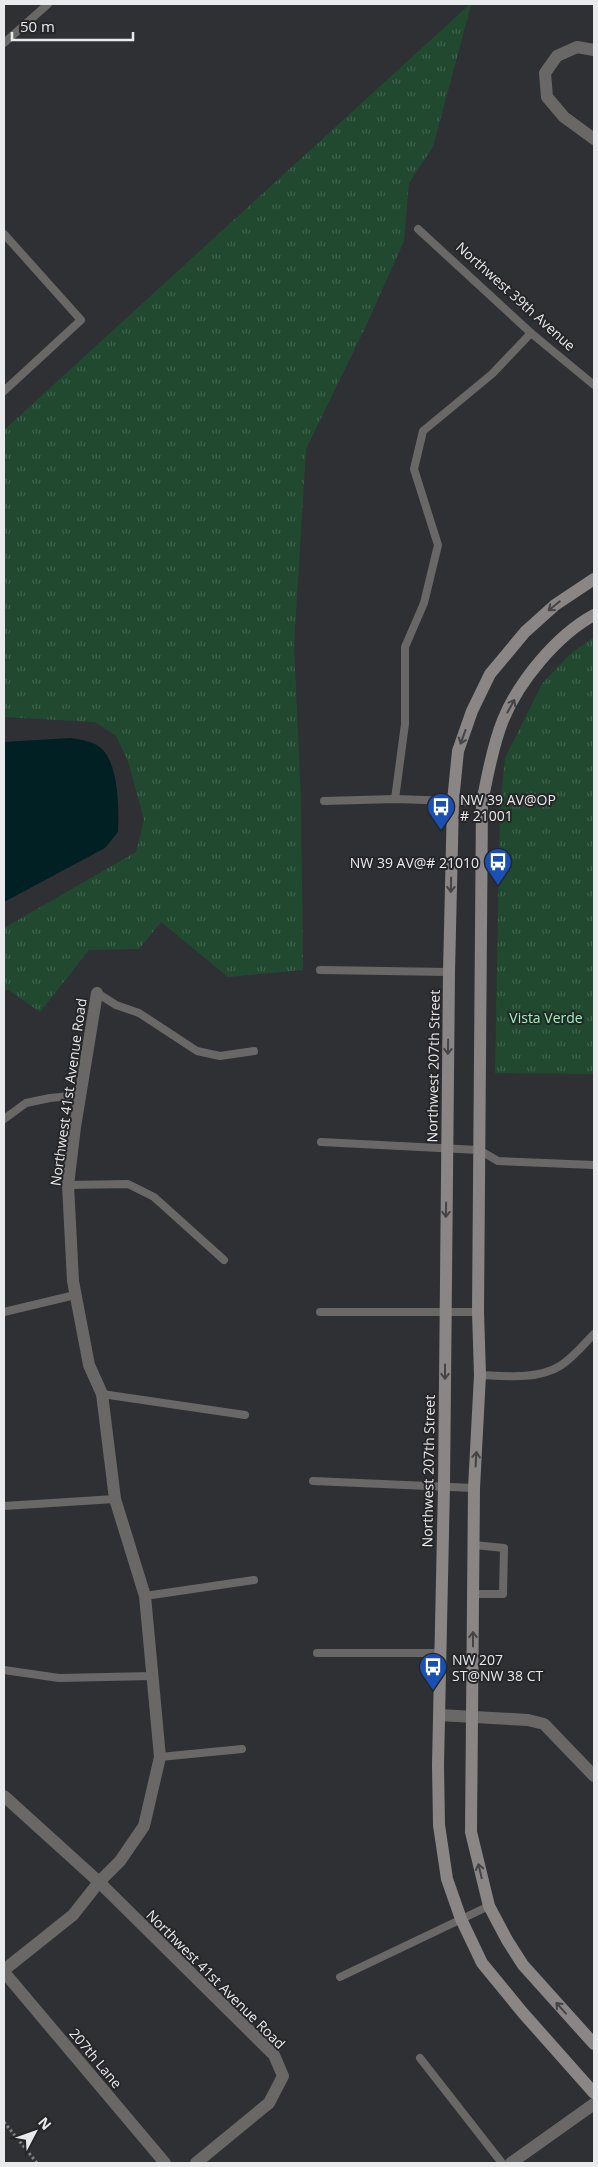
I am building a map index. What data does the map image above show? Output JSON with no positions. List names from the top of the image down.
{
  "streets": {
    "street": ["Northwest 207th Street", "Northwest 41st Avenue Road", "207th Lane"],
    "lane": ["Northwest 39th Avenue"]
  },
  "crossings": [
    ["Northwest 41st Avenue Road", "207th Lane"]
  ],
  "parks": ["Vista Verde"],
  "places": {
    "bus stop": ["NW 39 AV@OP # 21001", "NW 39 AV@# 21010", "NW 207 ST@NW 38 CT"]
  },
  "scale_bar": "50 m",
  "north": "top right"
}
